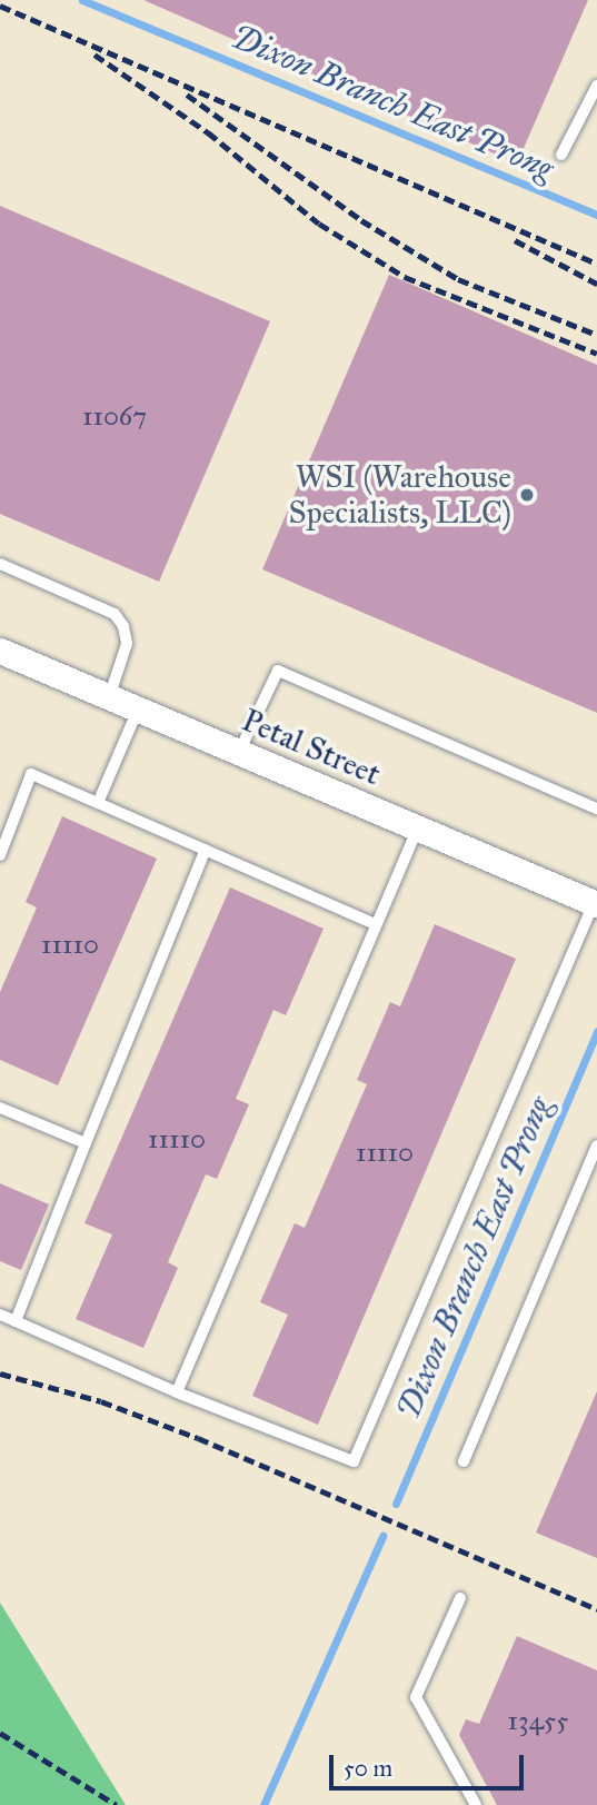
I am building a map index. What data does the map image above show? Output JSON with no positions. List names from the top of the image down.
{
  "streets": {
    "street": ["Petal Street"]
  },
  "water": ["Dixon Branch East Prong"],
  "places": ["WSI (Warehouse Specialists, LLC)"],
  "house_numbers": [
    "11067",
    "11110",
    "11110",
    "11110",
    "13455"
  ],
  "scale_bar": "50 m"
}
